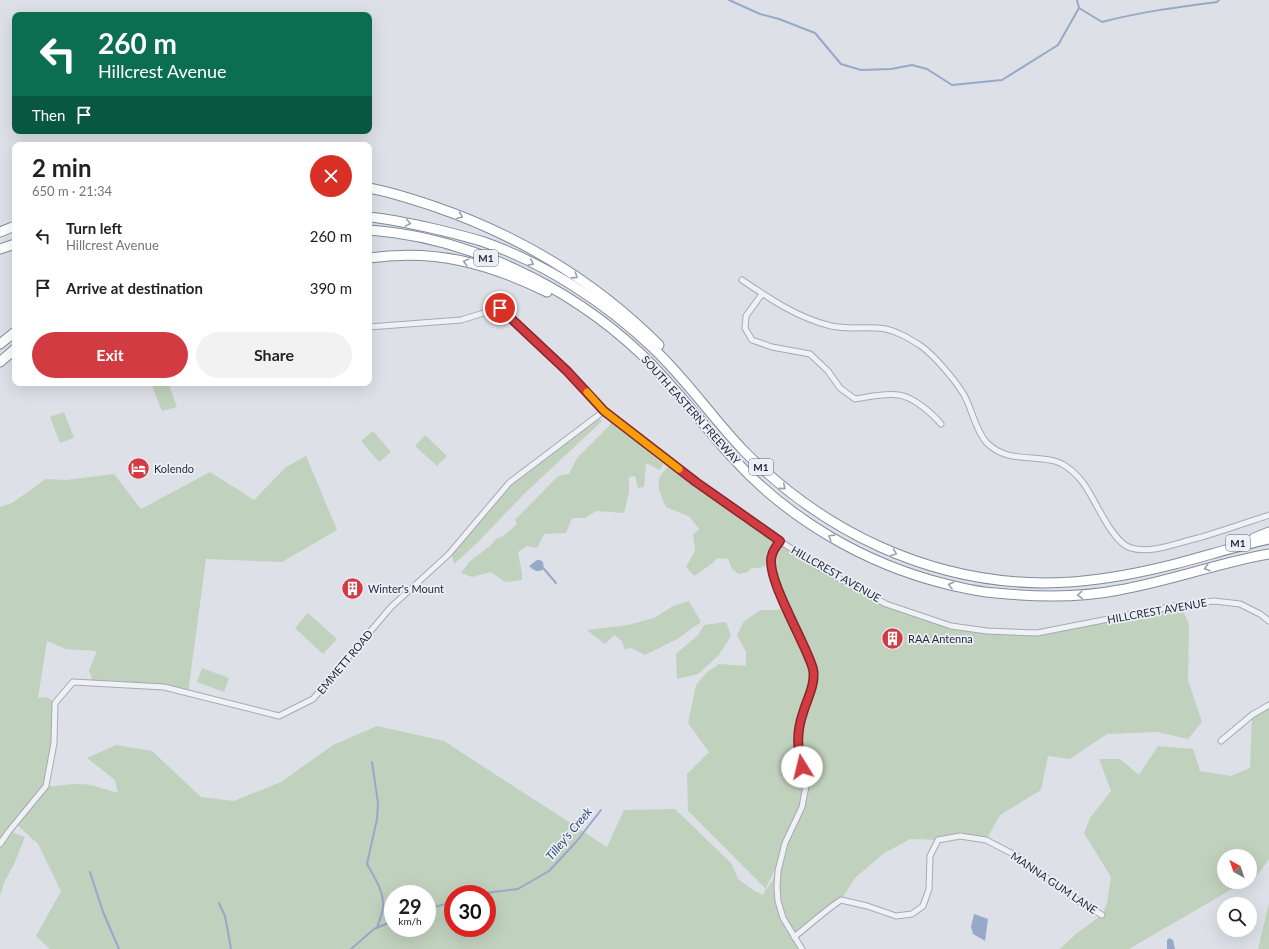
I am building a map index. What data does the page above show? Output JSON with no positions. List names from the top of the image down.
{
  "streets": {
    "highway": ["M1", "SOUTH EASTERN FREEWAY"],
    "street": ["HILLCREST AVENUE", "EMMETT ROAD", "MANNA GUM LANE"]
  },
  "crossings": [
    ["M1", "SOUTH EASTERN FREEWAY"],
    ["HILLCREST AVENUE", "EMMETT ROAD"]
  ],
  "water": ["Tilley's Creek"],
  "places": {
    "hotel": ["Kolendo"],
    "building": ["Winter's Mount", "RAA Antenna"]
  },
  "north": "top left",
  "page": {
    "turn": ["260 m", "Hillcrest Avenue"],
    "then": "Then",
    "heading": ["2 min", "650 m · 21:34"],
    "list": [
      {
        "name": "Turn left",
        "note": "Hillcrest Avenue",
        "value": "260 m"
      },
      {
        "name": "Arrive at destination",
        "value": "390 m"
      }
    ],
    "buttons": ["Exit", "Share"],
    "speed": "29 km/h",
    "limit": "30"
  }
}
